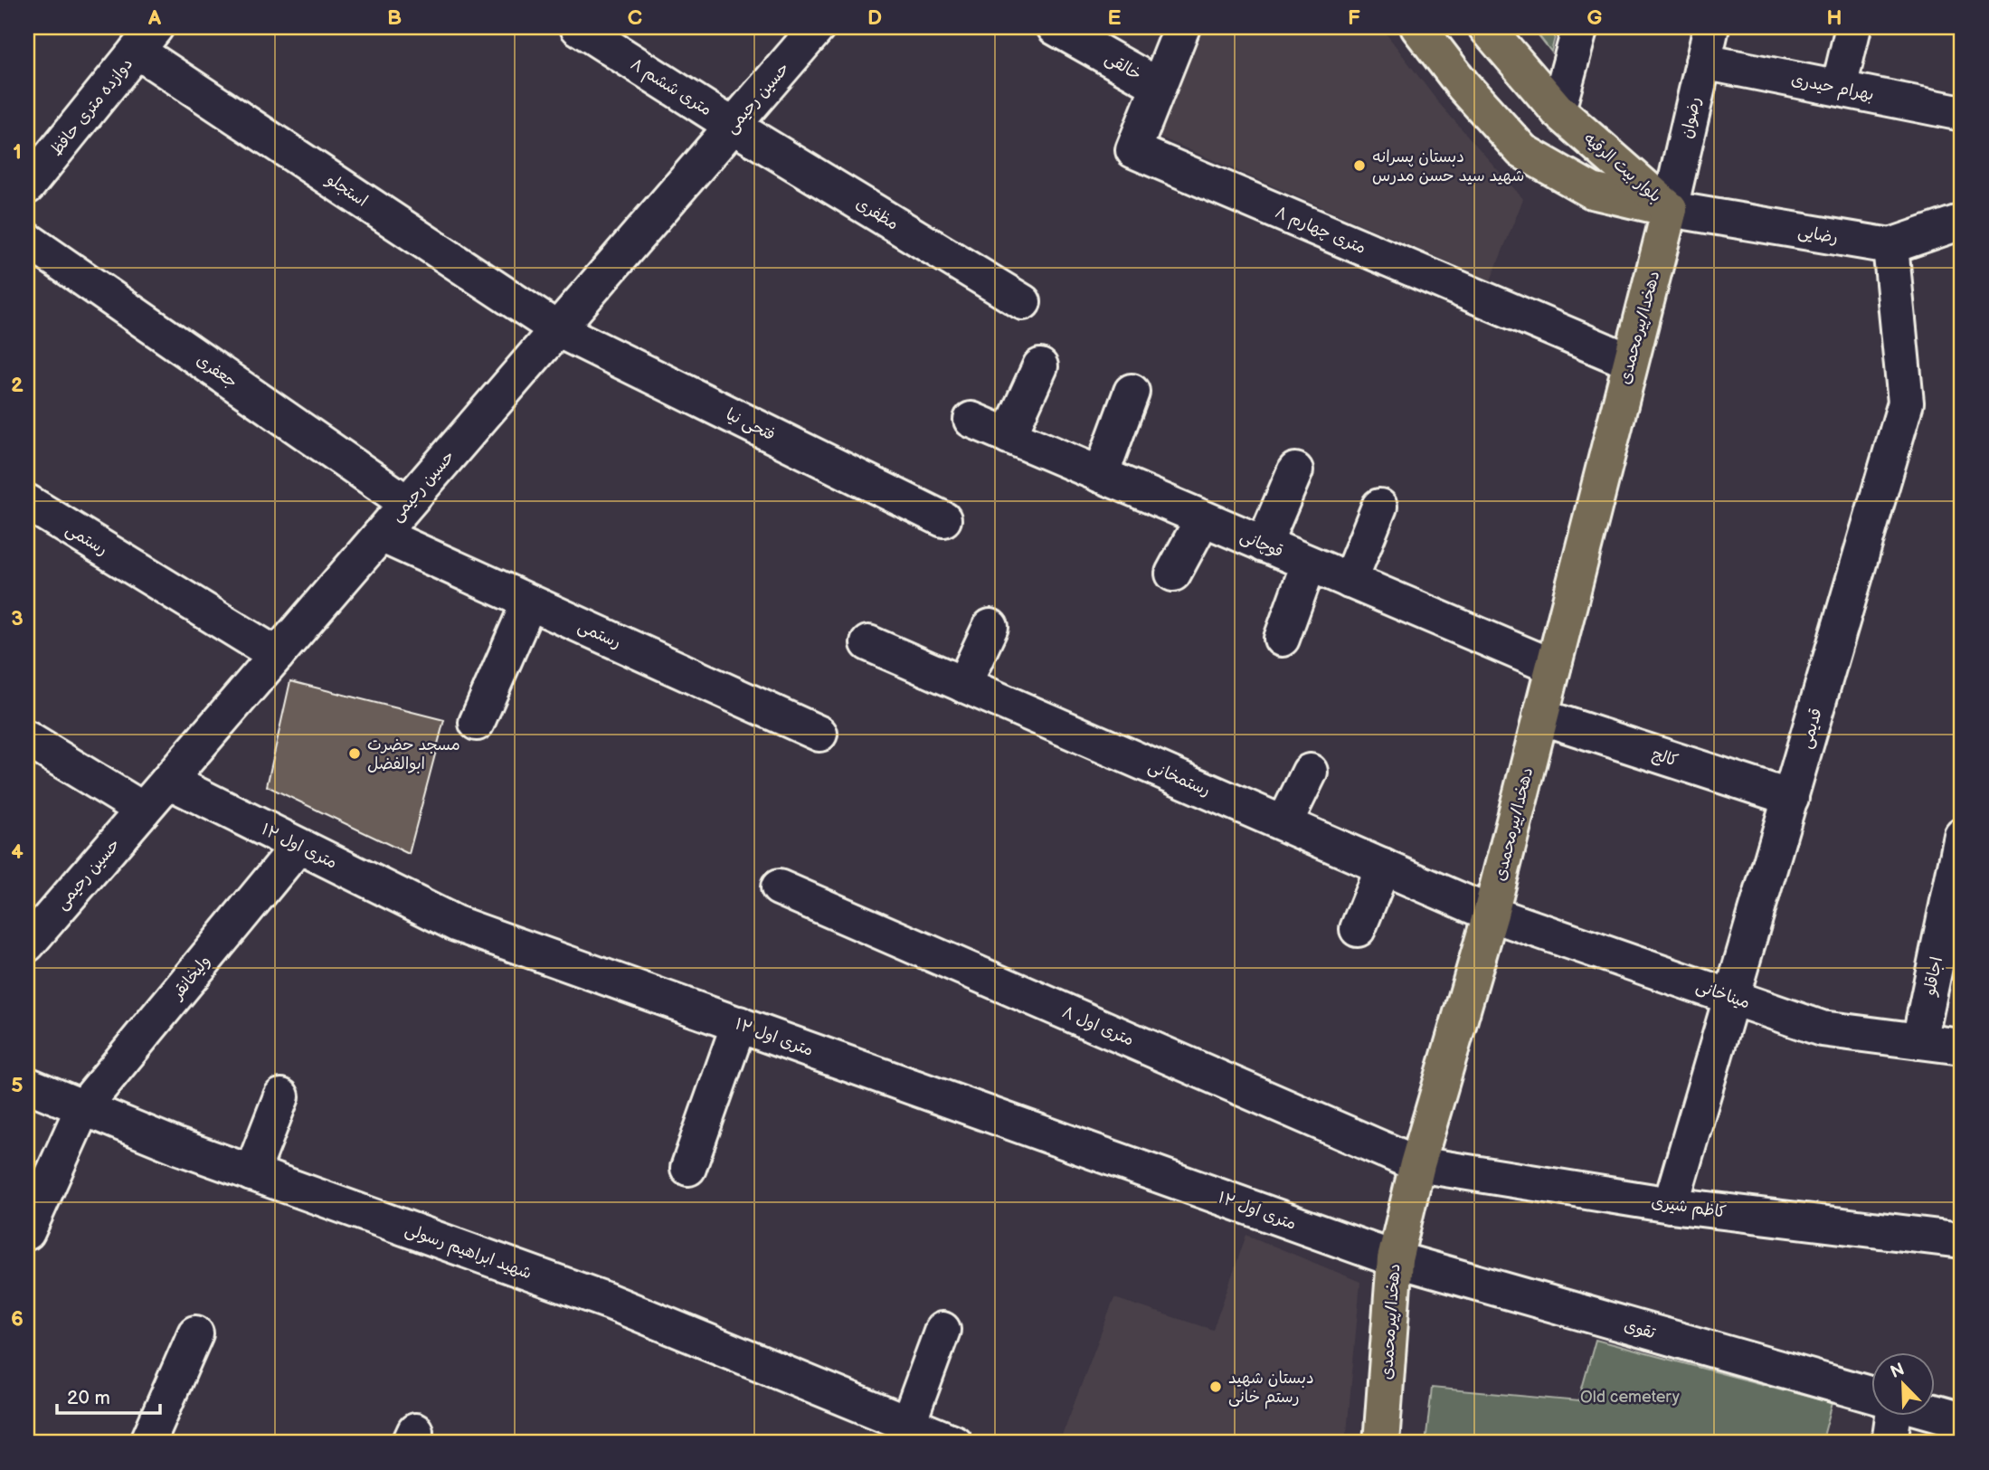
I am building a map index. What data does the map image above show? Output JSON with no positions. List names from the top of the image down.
{
  "streets": {
    "main road": ["بلوار بیت الرقیه", "دهخدا/پیرمحمدی"],
    "street": [
      "خالقی",
      "۸ متری ششم",
      "بهرام حیدری",
      "حسین رحیمی",
      "دوازده متری حافظ",
      "رضوان",
      "استجلو",
      "مظفری",
      "۸ متری چهارم",
      "رضایی",
      "جعفری",
      "فتحی نیا",
      "رستمی",
      "قوچانی",
      "قدیمی",
      "کالج",
      "رستمخانی",
      "۱۲ متری اول",
      "اجاقلو",
      "ولیخانقر",
      "میناخانی",
      "۸ متری اول",
      "کاظم شیری",
      "شهید ابراهیم رسولی",
      "تقوی"
    ]
  },
  "crossings": [
    ["خالقی", "۸ متری چهارم"],
    ["۸ متری ششم", "حسین رحیمی"],
    ["۸ متری ششم", "مظفری"],
    ["بهرام حیدری", "رضوان"],
    ["حسین رحیمی", "استجلو"],
    ["حسین رحیمی", "مظفری"],
    ["حسین رحیمی", "جعفری"],
    ["حسین رحیمی", "فتحی نیا"],
    ["حسین رحیمی", "رستمی"],
    ["حسین رحیمی", "۱۲ متری اول"],
    ["دوازده متری حافظ", "استجلو"],
    ["رضوان", "بلوار بیت الرقیه"],
    ["رضوان", "رضایی"],
    ["رضوان", "دهخدا/پیرمحمدی"],
    ["بلوار بیت الرقیه", "رضایی"],
    ["بلوار بیت الرقیه", "دهخدا/پیرمحمدی"],
    ["استجلو", "فتحی نیا"],
    ["۸ متری چهارم", "دهخدا/پیرمحمدی"],
    ["رضایی", "دهخدا/پیرمحمدی"],
    ["رضایی", "قدیمی"],
    ["دهخدا/پیرمحمدی", "قوچانی"],
    ["دهخدا/پیرمحمدی", "کالج"],
    ["دهخدا/پیرمحمدی", "رستمخانی"],
    ["دهخدا/پیرمحمدی", "۱۲ متری اول"],
    ["دهخدا/پیرمحمدی", "میناخانی"],
    ["دهخدا/پیرمحمدی", "۸ متری اول"],
    ["دهخدا/پیرمحمدی", "کاظم شیری"],
    ["دهخدا/پیرمحمدی", "تقوی"],
    ["قدیمی", "کالج"],
    ["قدیمی", "میناخانی"],
    ["قدیمی", "کاظم شیری"],
    ["رستمخانی", "میناخانی"],
    ["۱۲ متری اول", "ولیخانقر"],
    ["۱۲ متری اول", "تقوی"],
    ["اجاقلو", "میناخانی"],
    ["ولیخانقر", "شهید ابراهیم رسولی"],
    ["۸ متری اول", "کاظم شیری"]
  ],
  "parks": ["Old cemetery"],
  "places": ["دبستان پسرانه شهید سید حسن مدرس", "مسجد حضرت ابوالفضل", "دبستان شهید رستم خانی"],
  "scale_bar": "20 m",
  "north": "top left",
  "grid": {
    "columns": [
      "A",
      "B",
      "C",
      "D",
      "E",
      "F",
      "G",
      "H"
    ],
    "rows": [
      "1",
      "2",
      "3",
      "4",
      "5",
      "6"
    ]
  }
}
